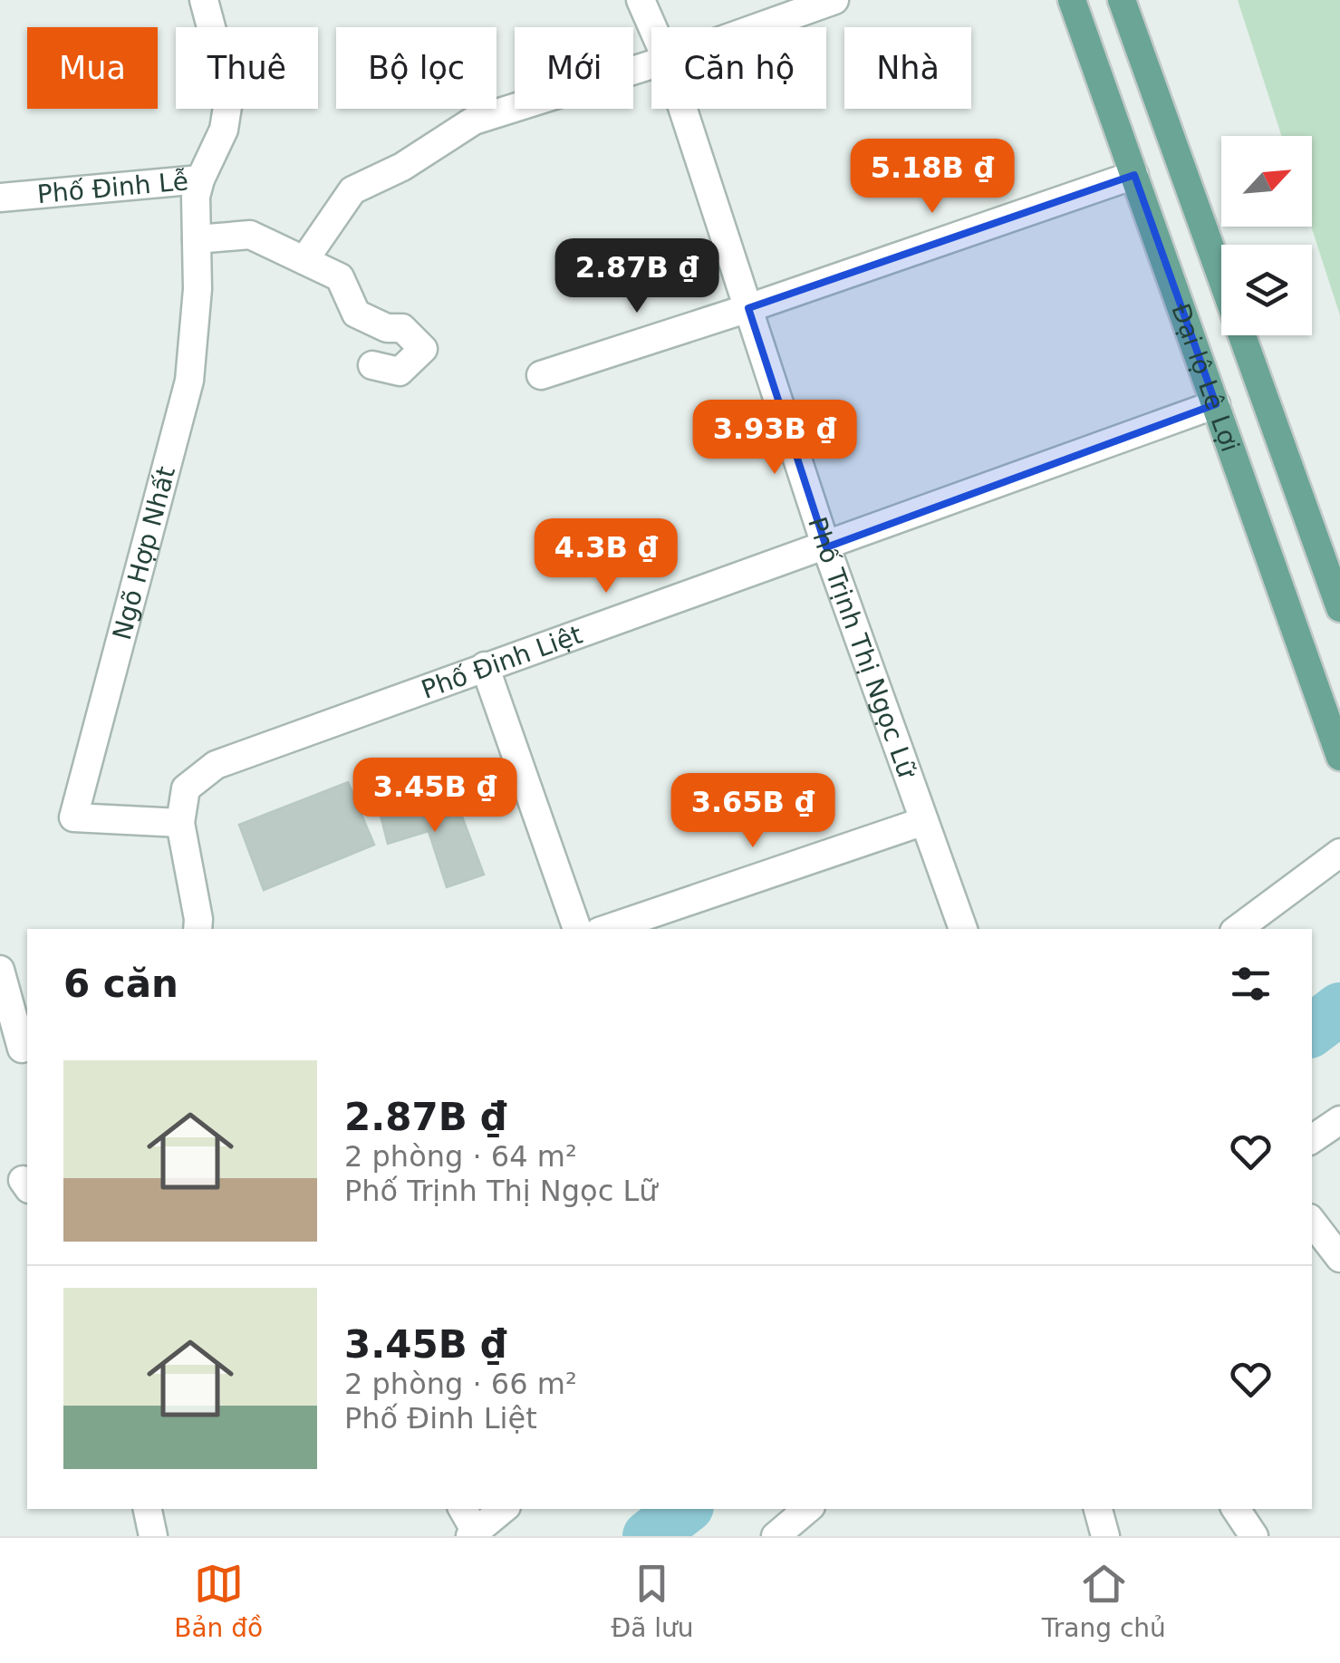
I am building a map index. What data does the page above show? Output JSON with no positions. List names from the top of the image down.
{
  "streets": {
    "main road": ["Đại lộ Lê Lợi"],
    "street": [
      "Phố Đinh Lễ",
      "Ngõ Hợp Nhất",
      "Phố Trịnh Thị Ngọc Lữ",
      "Phố Đinh Liệt"
    ]
  },
  "crossings": [
    ["Phố Đinh Lễ", "Ngõ Hợp Nhất"],
    ["Đại lộ Lê Lợi", "Phố Đinh Liệt"],
    ["Ngõ Hợp Nhất", "Phố Đinh Liệt"],
    ["Phố Trịnh Thị Ngọc Lữ", "Phố Đinh Liệt"]
  ],
  "north": "top right",
  "page": {
    "chip": [
      "Mua",
      "Thuê",
      "Bộ lọc",
      "Mới",
      "Căn hộ",
      "Nhà"
    ],
    "price": [
      "5.18B ₫",
      "2.87B ₫",
      "3.93B ₫",
      "4.3B ₫",
      "3.45B ₫",
      "3.65B ₫"
    ],
    "heading": "6 căn",
    "list": [
      {
        "name": "2.87B ₫",
        "note": "2 phòng · 64 m² · Phố Trịnh Thị Ngọc Lữ"
      },
      {
        "name": "3.45B ₫",
        "note": "2 phòng · 66 m² · Phố Đinh Liệt"
      }
    ],
    "tabs": ["Bản đồ", "Đã lưu", "Trang chủ"]
  }
}
